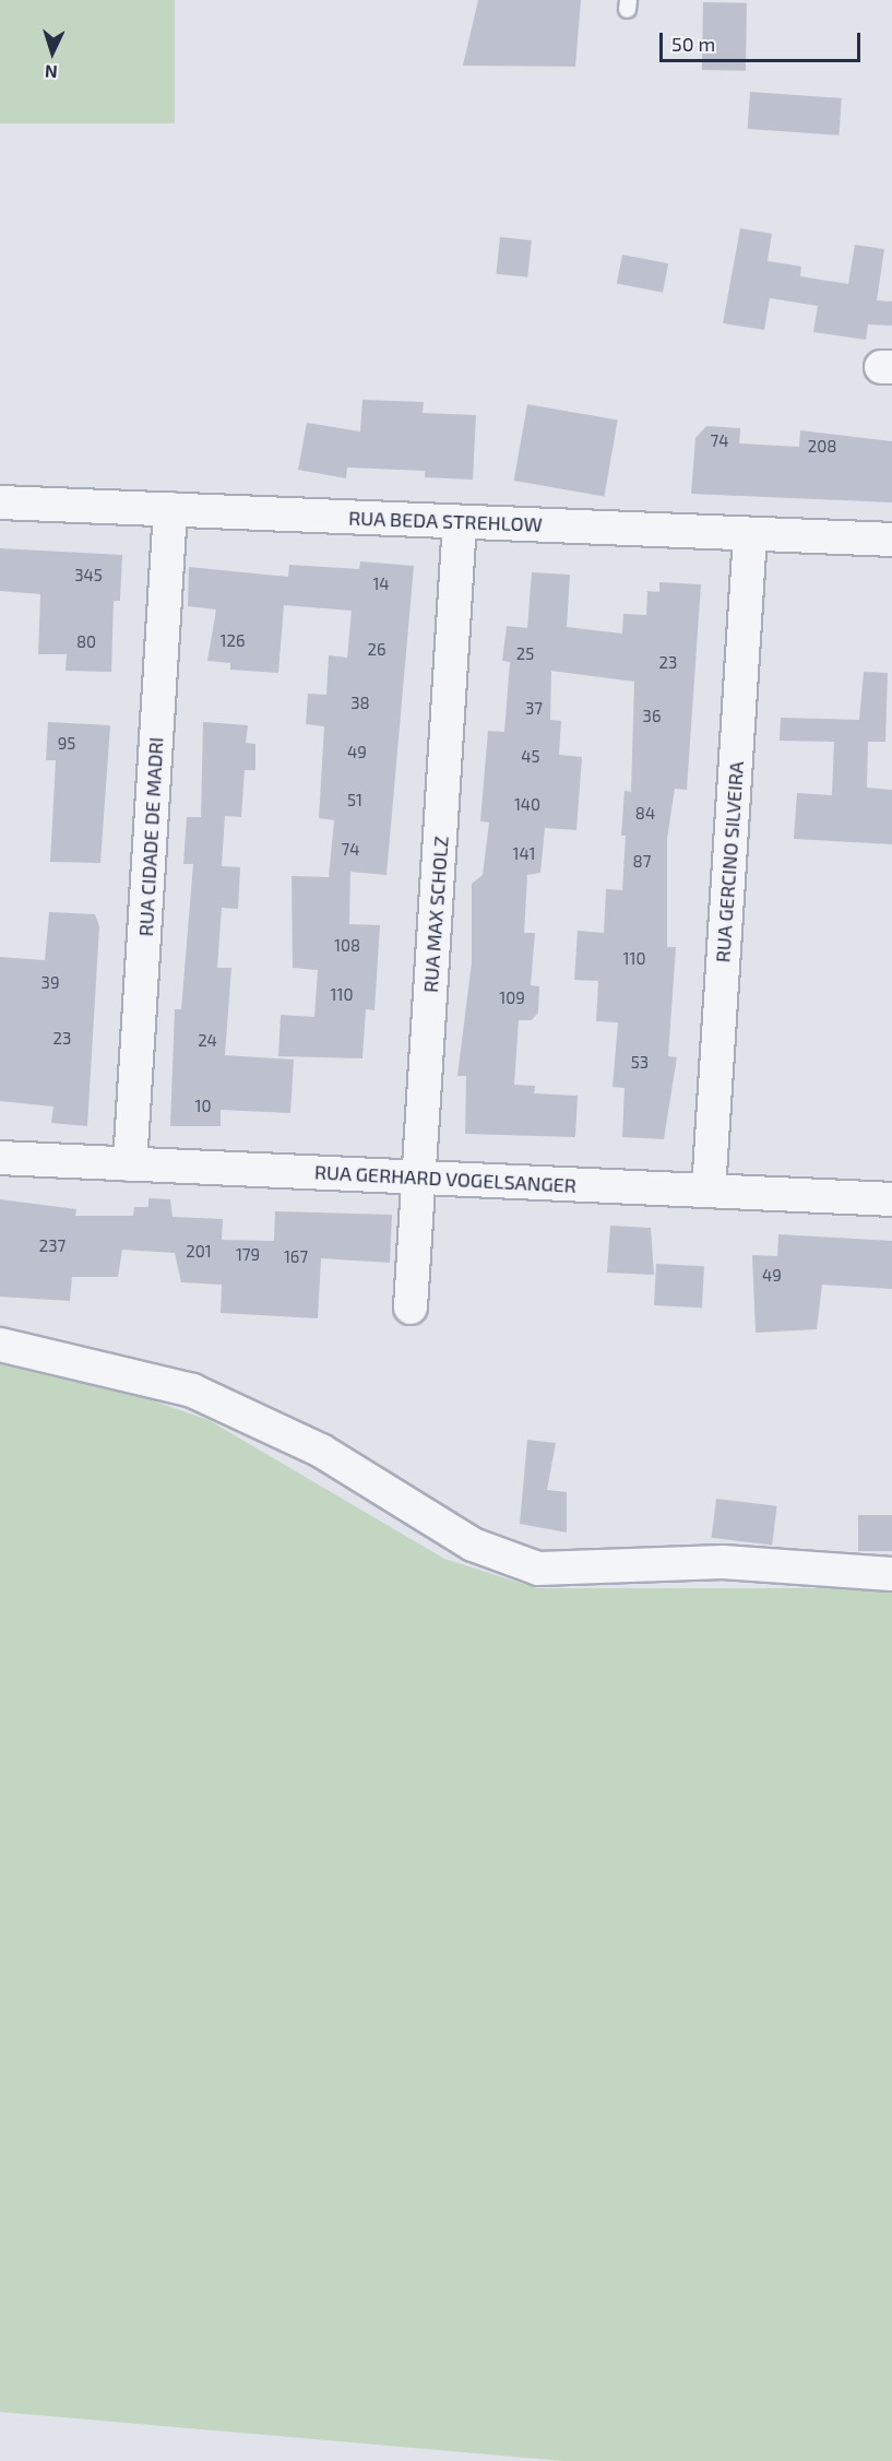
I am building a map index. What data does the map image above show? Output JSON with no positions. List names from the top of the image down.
{
  "streets": {
    "street": [
      "RUA BEDA STREHLOW",
      "RUA CIDADE DE MADRI",
      "RUA GERCINO SILVEIRA",
      "RUA MAX SCHOLZ",
      "RUA GERHARD VOGELSANGER"
    ]
  },
  "crossings": [
    ["RUA BEDA STREHLOW", "RUA CIDADE DE MADRI"],
    ["RUA BEDA STREHLOW", "RUA GERCINO SILVEIRA"],
    ["RUA BEDA STREHLOW", "RUA MAX SCHOLZ"],
    ["RUA CIDADE DE MADRI", "RUA GERHARD VOGELSANGER"],
    ["RUA GERCINO SILVEIRA", "RUA GERHARD VOGELSANGER"],
    ["RUA MAX SCHOLZ", "RUA GERHARD VOGELSANGER"]
  ],
  "house_numbers": [
    "74",
    "208",
    "345",
    "14",
    "126",
    "80",
    "26",
    "25",
    "23",
    "38",
    "37",
    "36",
    "95",
    "49",
    "45",
    "51",
    "140",
    "84",
    "74",
    "141",
    "87",
    "108",
    "110",
    "39",
    "110",
    "109",
    "23",
    "24",
    "53",
    "10",
    "237",
    "201",
    "179",
    "167",
    "49"
  ],
  "scale_bar": "50 m",
  "north": "bottom"
}
